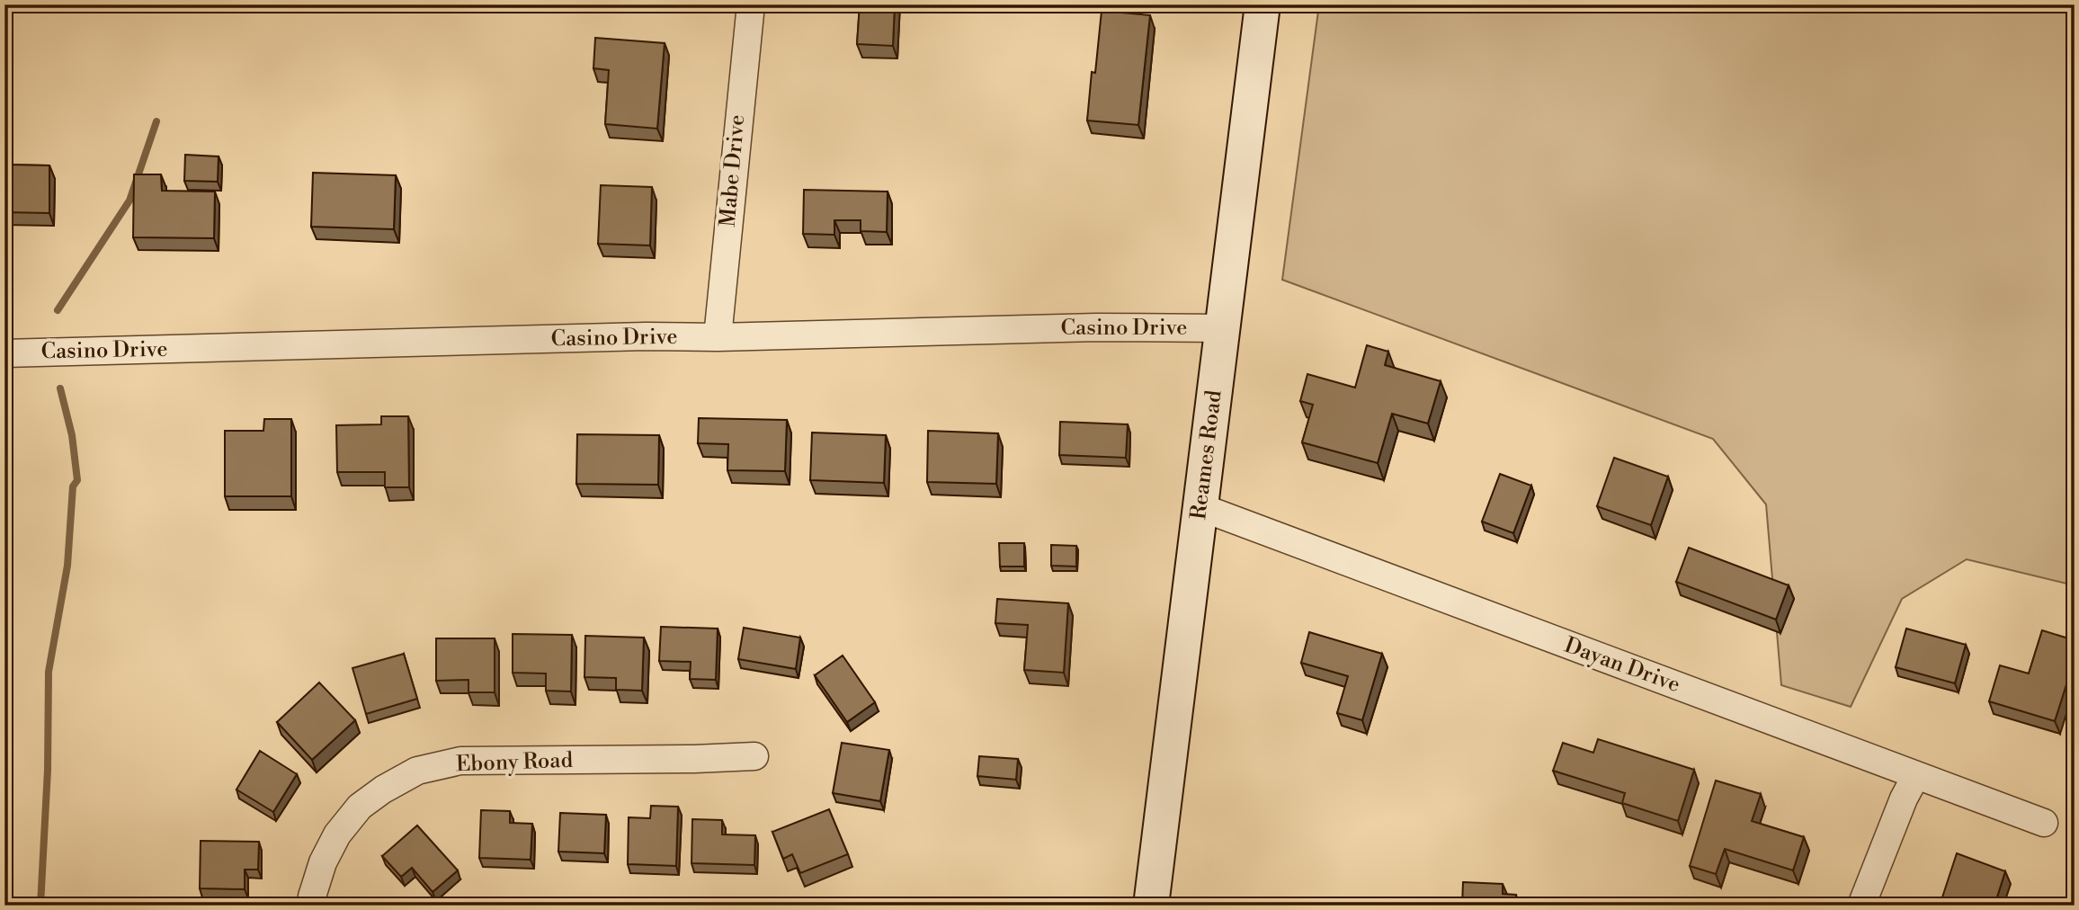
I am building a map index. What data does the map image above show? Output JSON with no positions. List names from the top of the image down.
{
  "streets": {
    "main road": ["Reames Road"],
    "street": [
      "Mabe Drive",
      "Casino Drive",
      "Dayan Drive",
      "Ebony Road"
    ]
  },
  "crossings": [
    ["Mabe Drive", "Casino Drive"],
    ["Casino Drive", "Reames Road"],
    ["Reames Road", "Dayan Drive"]
  ]
}
